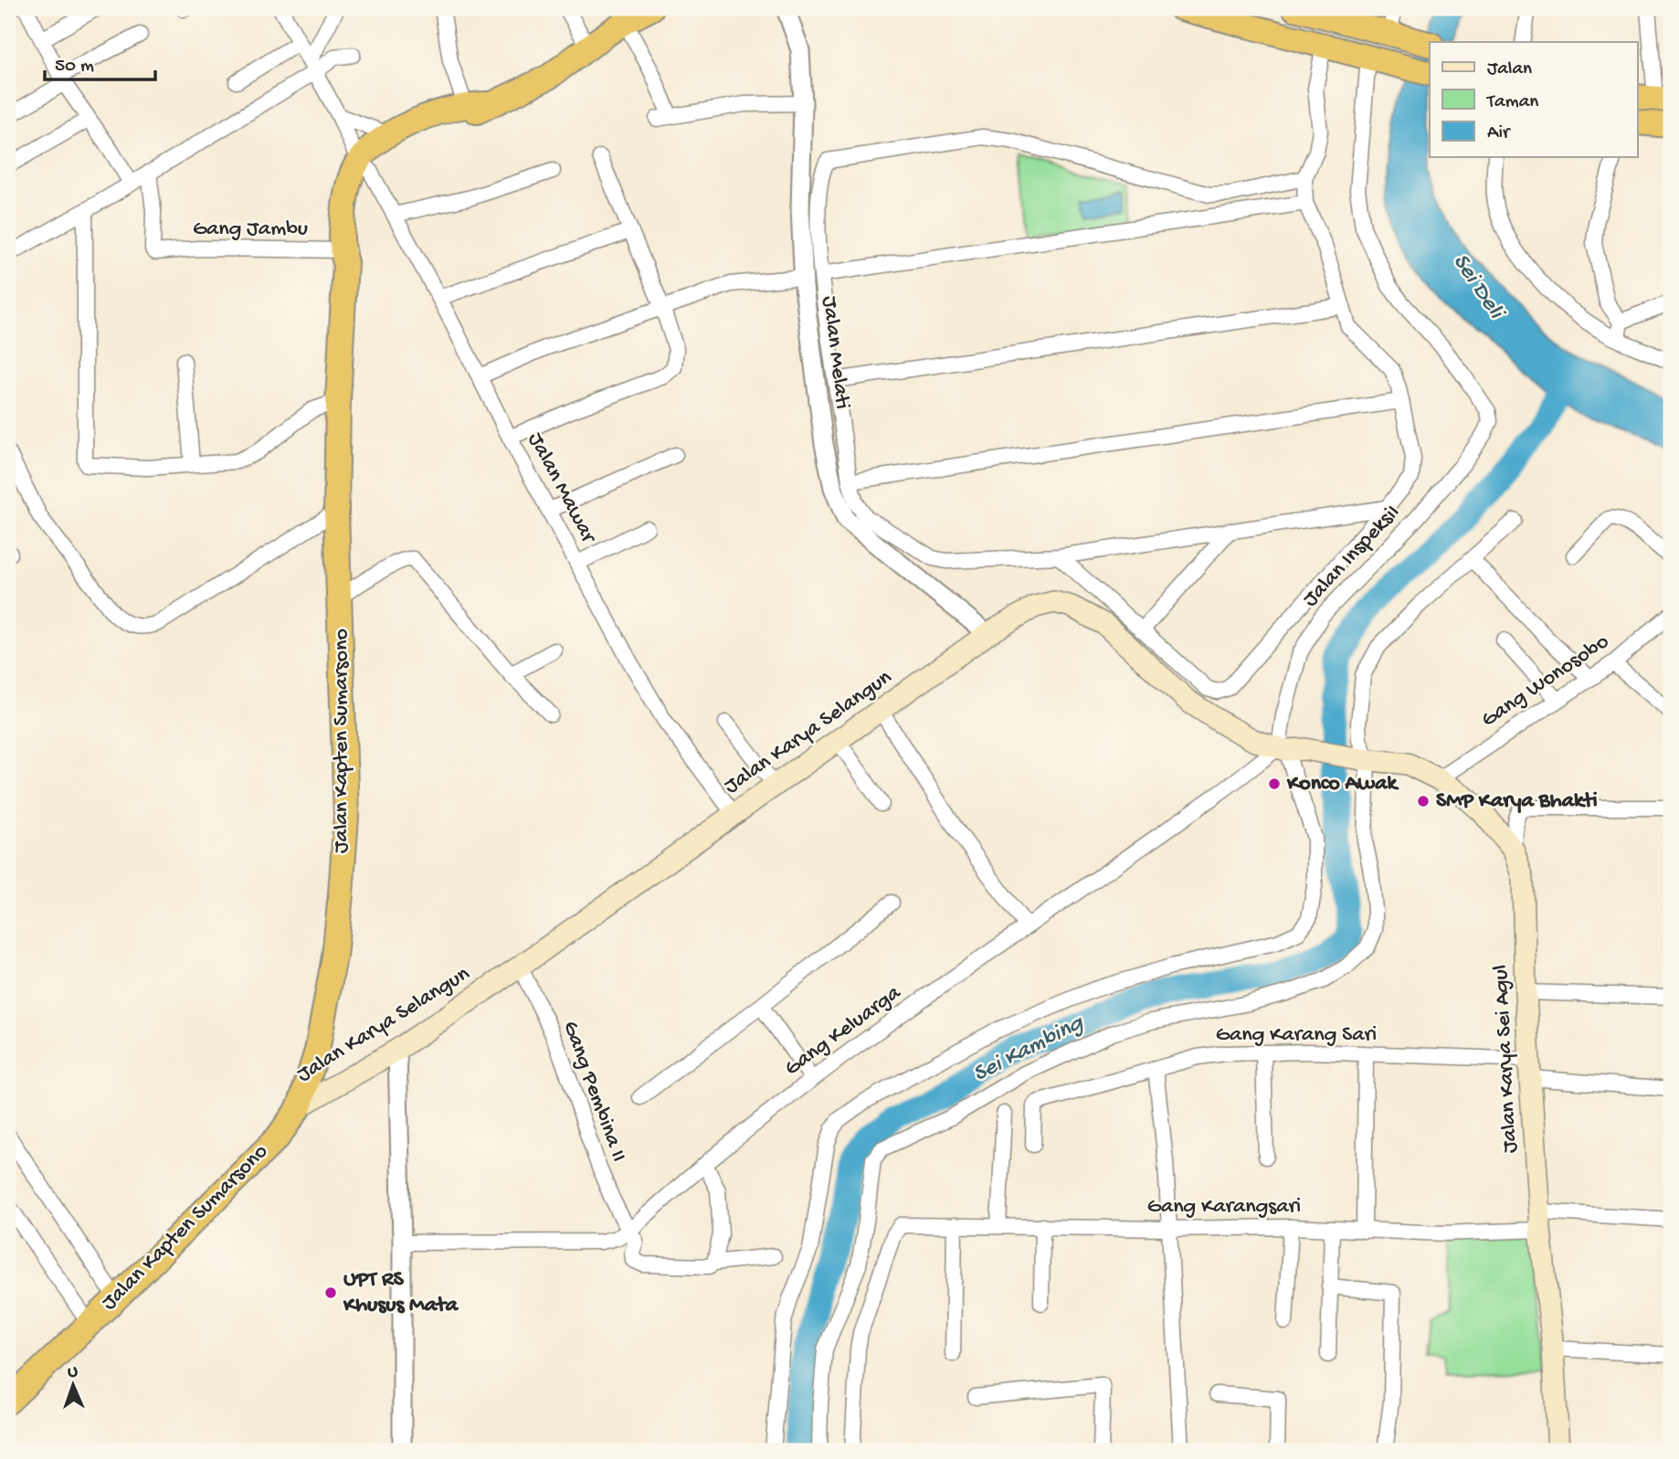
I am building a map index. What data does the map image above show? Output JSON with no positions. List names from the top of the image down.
{
  "streets": {
    "highway": ["Jalan Kapten Sumarsono"],
    "main road": ["Jalan Karya Selangun", "Jalan Karya Sei Agul"],
    "street": [
      "Gang Jambu",
      "Jalan Melati",
      "Jalan Mawar",
      "Jalan InspeksiI",
      "Gang Wonosobo",
      "Gang Keluarga",
      "Gang Karang Sari",
      "Gang Pembina II",
      "Gang Karangsari"
    ]
  },
  "crossings": [
    ["Gang Jambu", "Jalan Kapten Sumarsono"],
    ["Jalan Melati", "Jalan Karya Selangun"],
    ["Jalan Mawar", "Jalan Karya Selangun"],
    ["Jalan Mawar", "Jalan Kapten Sumarsono"],
    ["Jalan InspeksiI", "Jalan Karya Selangun"],
    ["Jalan InspeksiI", "Gang Keluarga"],
    ["Gang Wonosobo", "Jalan Karya Sei Agul"],
    ["Jalan Karya Selangun", "Jalan Kapten Sumarsono"],
    ["Jalan Karya Selangun", "Gang Keluarga"],
    ["Jalan Karya Selangun", "Jalan Karya Sei Agul"],
    ["Jalan Karya Selangun", "Gang Pembina II"],
    ["Gang Keluarga", "Gang Pembina II"],
    ["Gang Karang Sari", "Jalan Karya Sei Agul"],
    ["Jalan Karya Sei Agul", "Gang Karangsari"]
  ],
  "water": ["Sei Deli", "Sei Kambing"],
  "places": ["Konco Awak", "SMP Karya Bhakti", "UPT RS Khusus Mata"],
  "legend": ["Jalan", "Taman", "Air"],
  "scale_bar": "50 m",
  "north": "top"
}
